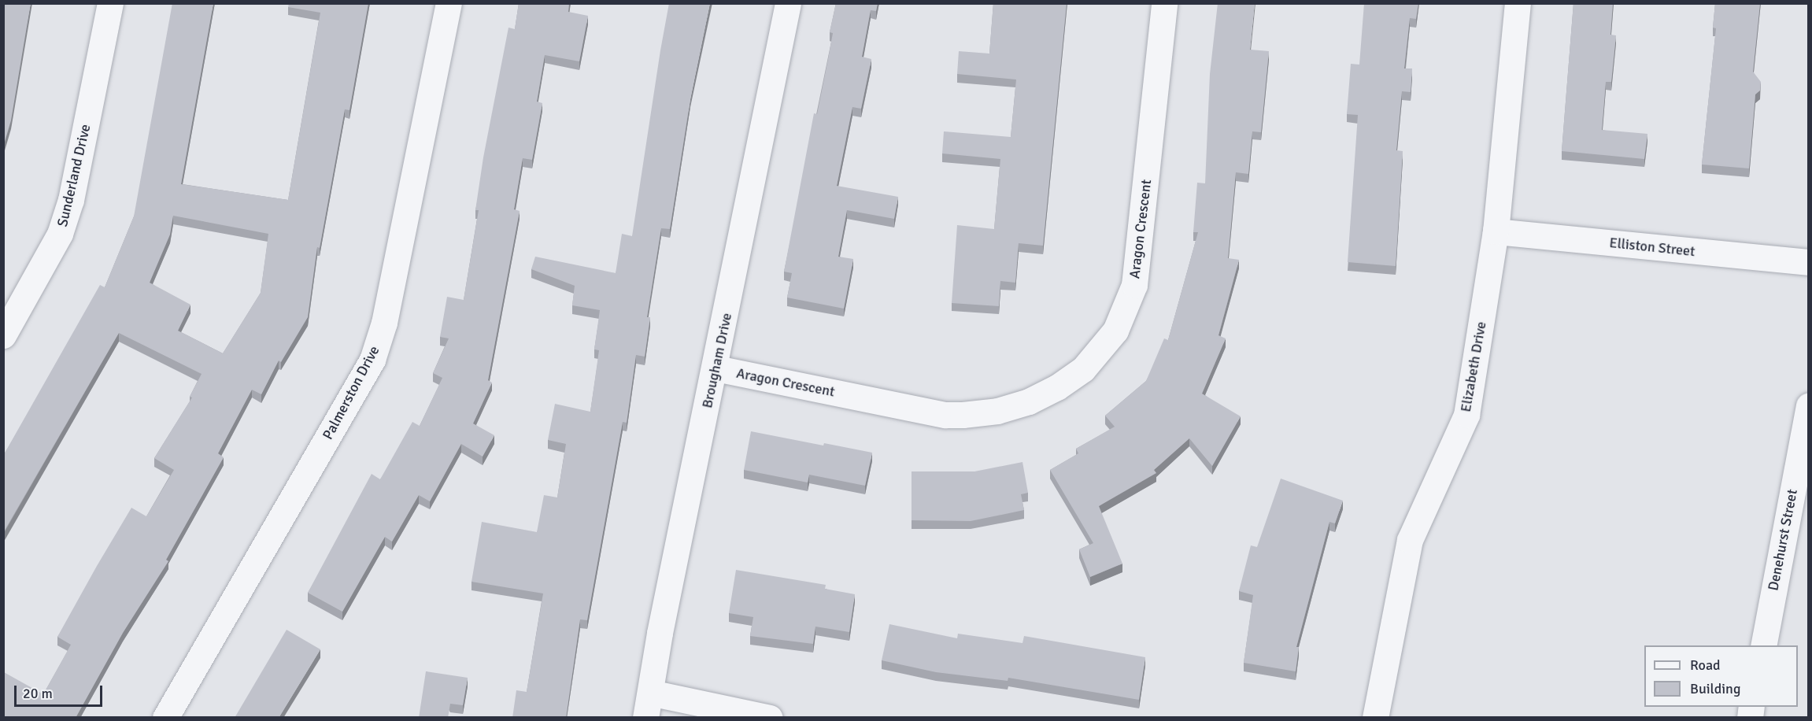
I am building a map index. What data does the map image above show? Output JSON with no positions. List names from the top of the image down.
{
  "streets": {
    "street": [
      "Sunderland Drive",
      "Aragon Crescent",
      "Elliston Street",
      "Brougham Drive",
      "Elizabeth Drive",
      "Palmerston Drive",
      "Denehurst Street"
    ]
  },
  "crossings": [
    ["Aragon Crescent", "Brougham Drive"],
    ["Elliston Street", "Elizabeth Drive"]
  ],
  "legend": ["Road", "Building"],
  "scale_bar": "20 m"
}
